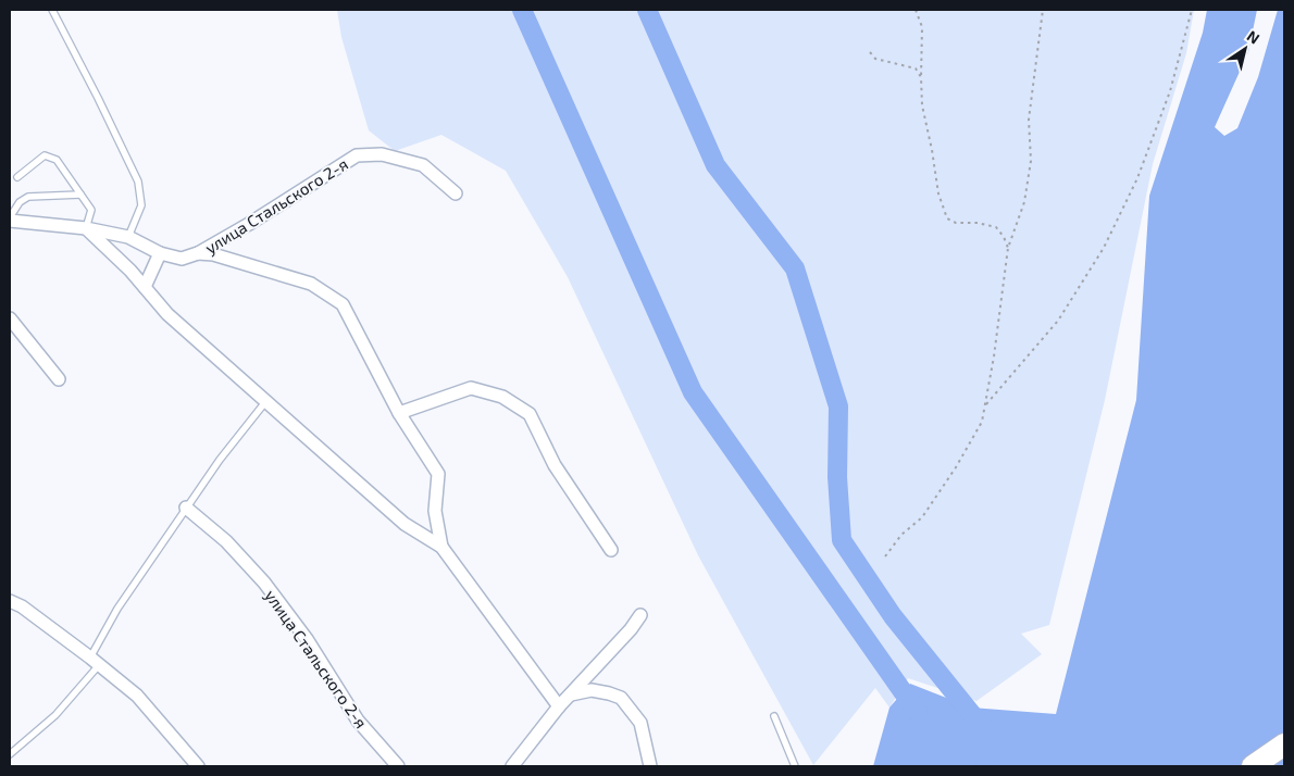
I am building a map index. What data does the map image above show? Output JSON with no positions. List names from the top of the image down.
{
  "streets": {
    "street": ["улица Стальского 2-я"]
  },
  "north": "top right"
}
